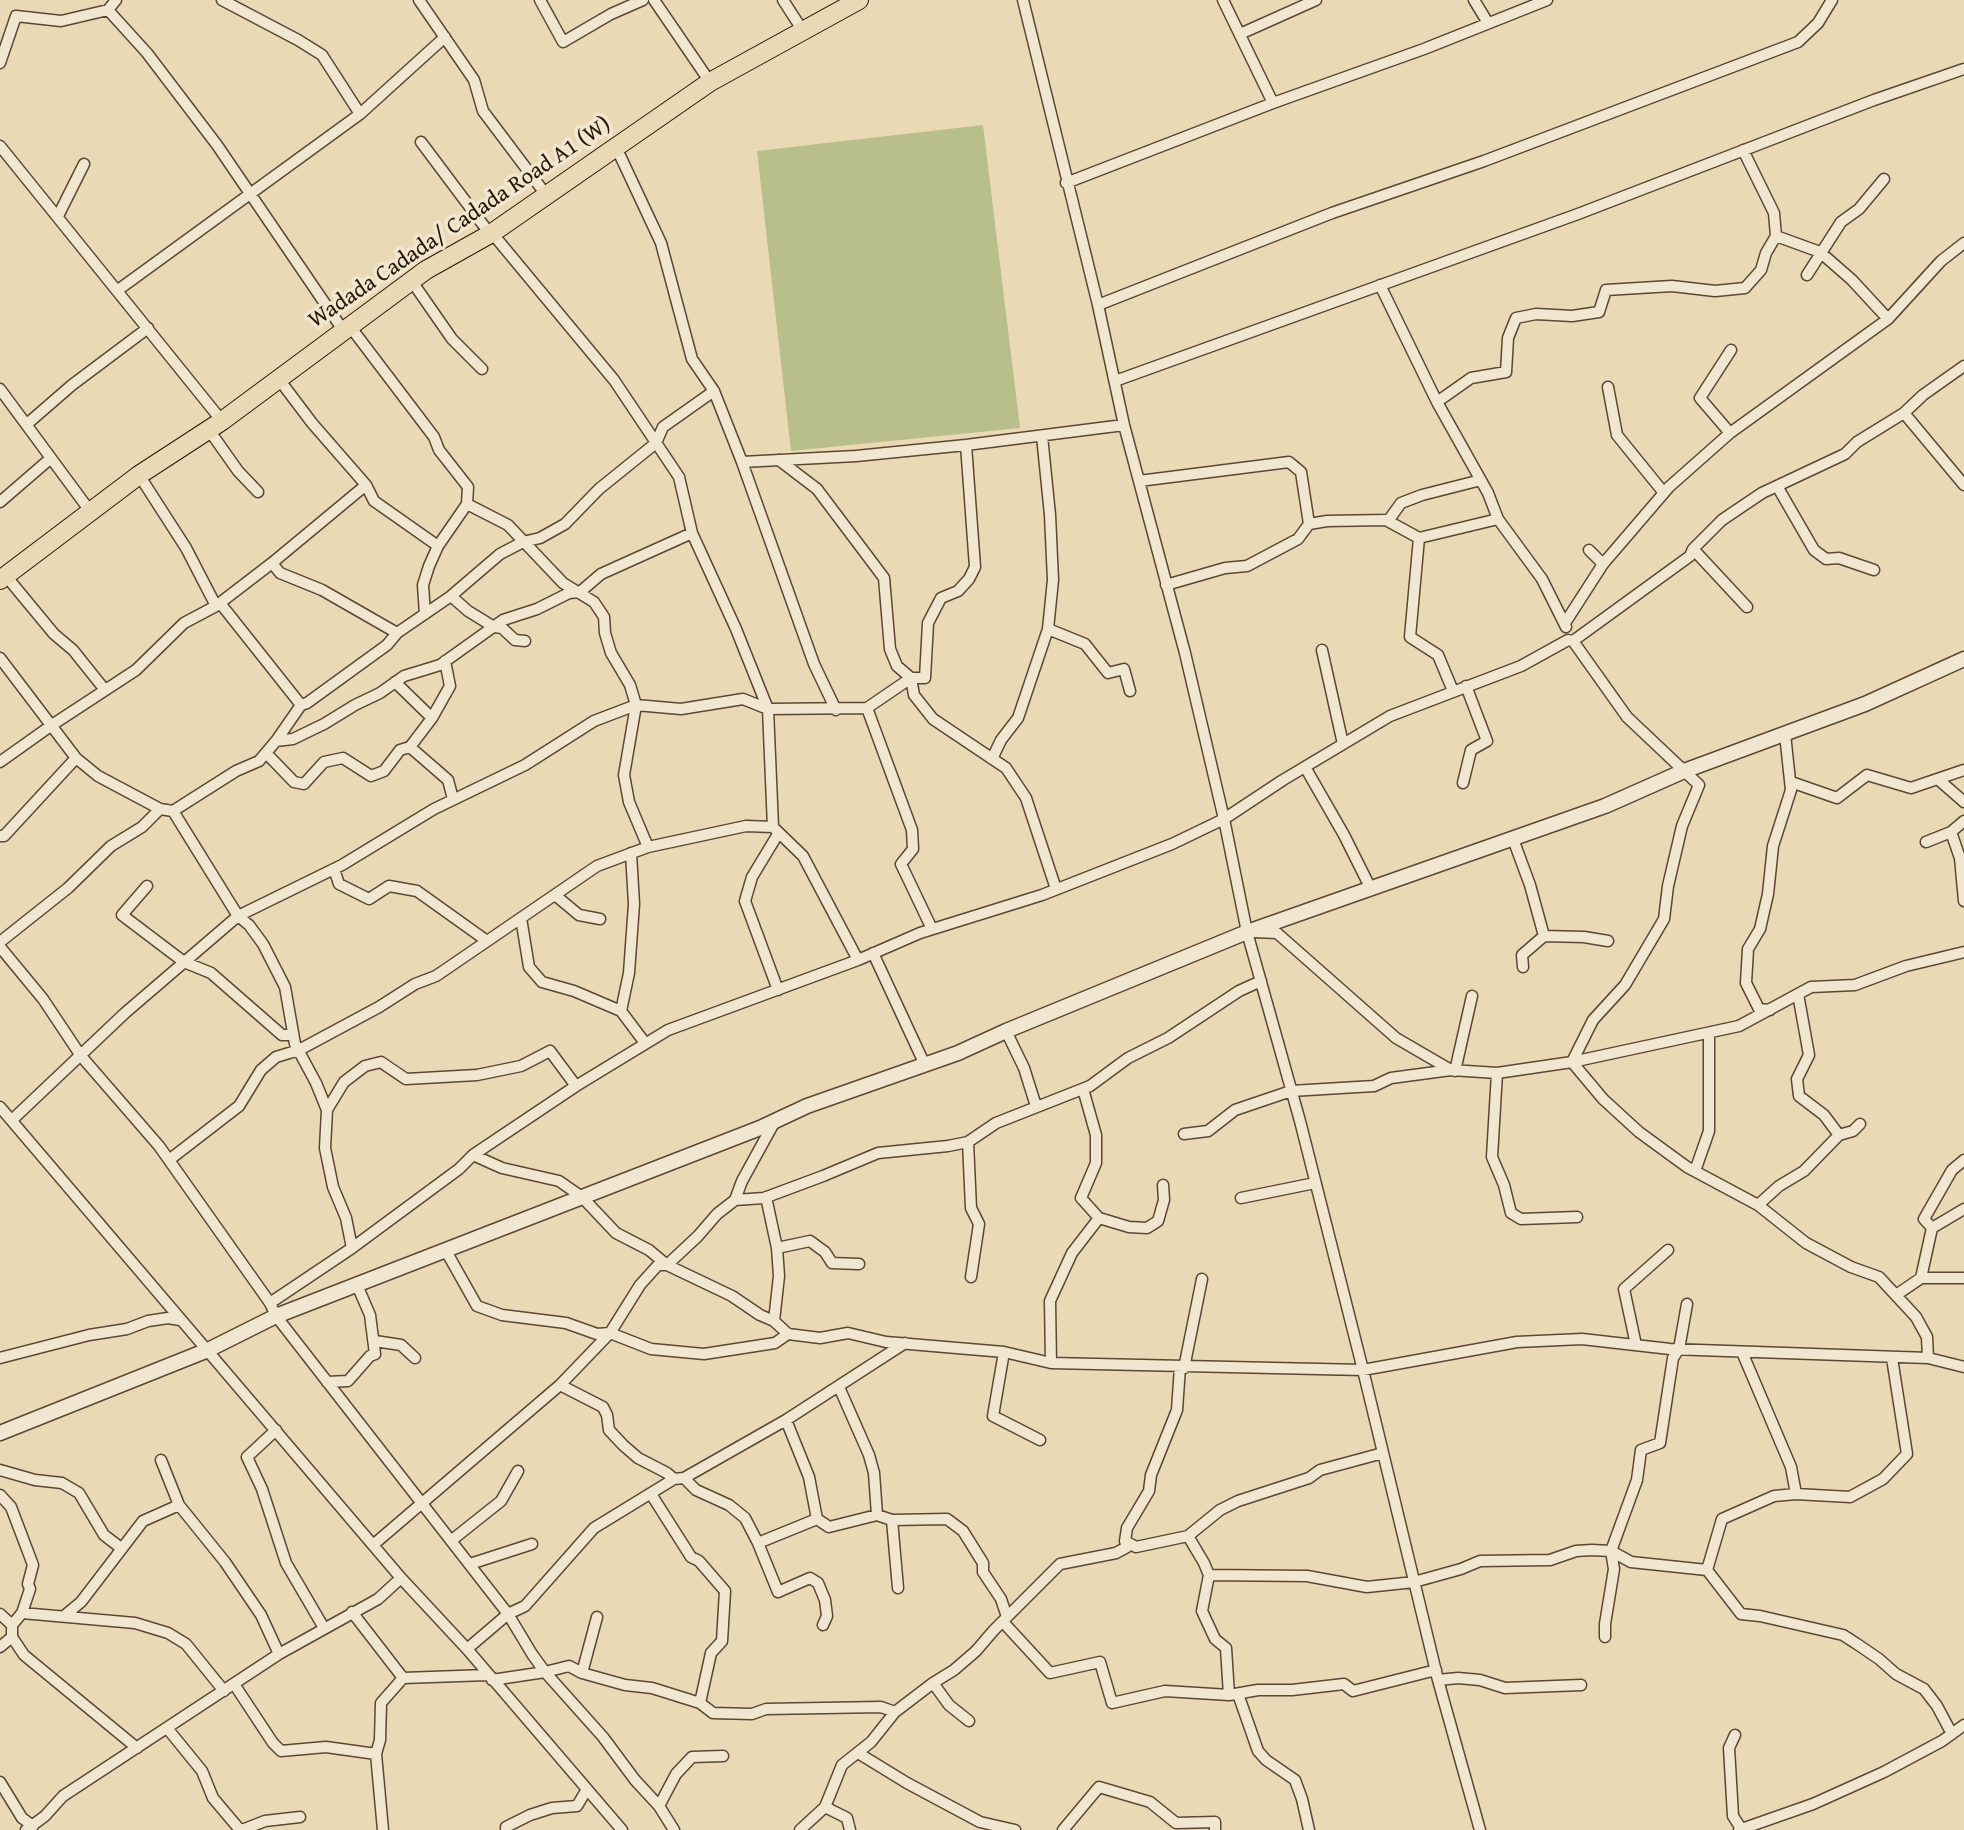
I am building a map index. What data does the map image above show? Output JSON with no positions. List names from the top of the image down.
{
  "streets": {
    "main road": ["Wadada Cadada/ Cadada Road A1 (W)"]
  }
}
